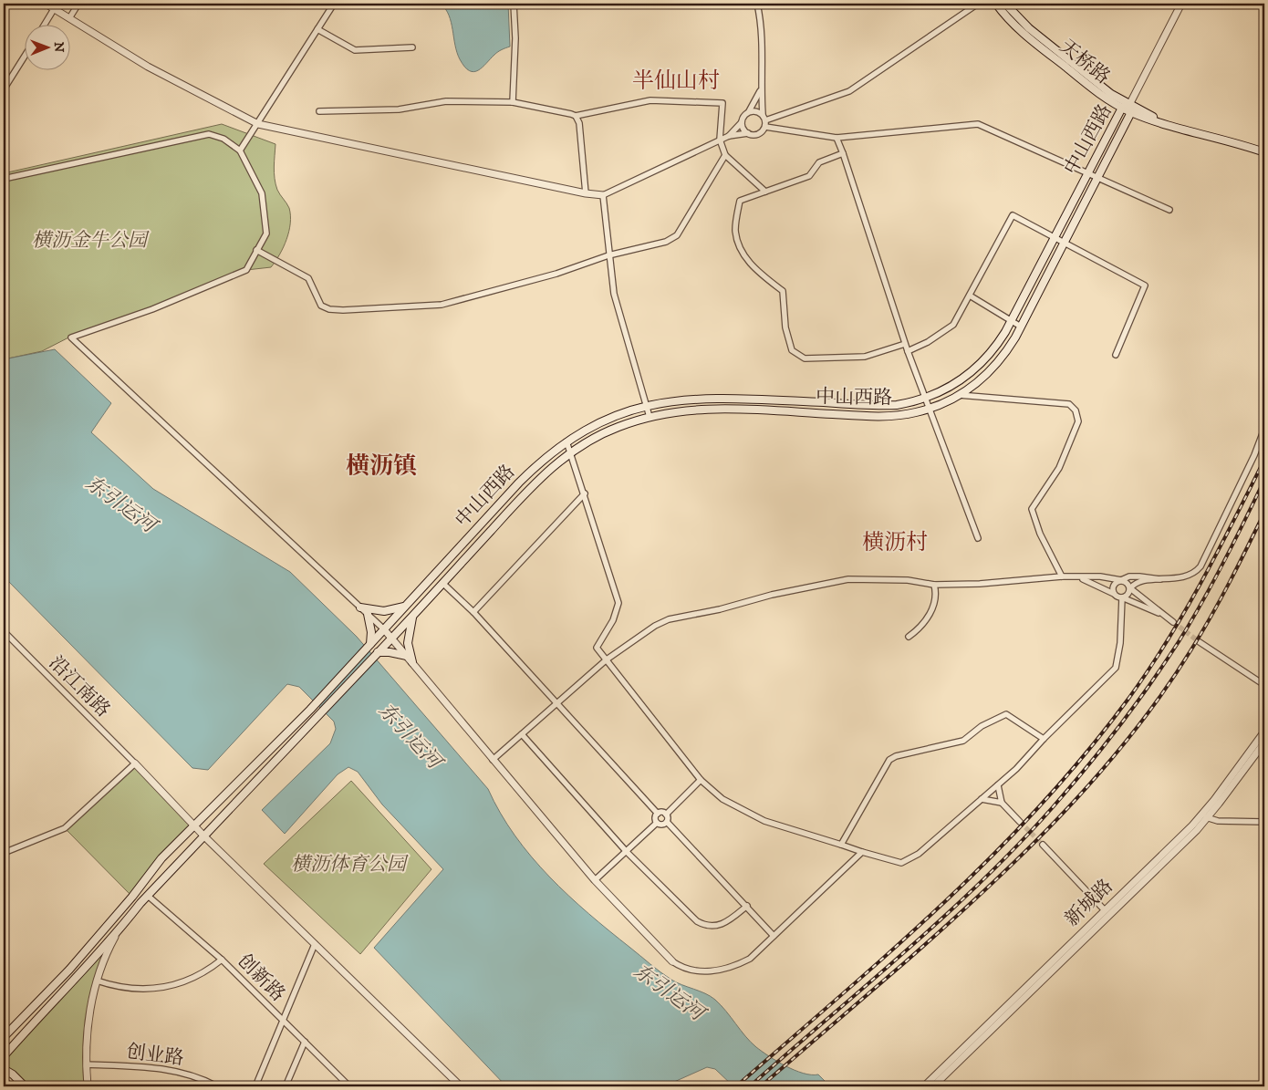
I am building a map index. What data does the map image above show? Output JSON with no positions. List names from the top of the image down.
{
  "streets": {
    "main road": ["天桥路", "中山西路"],
    "street": [
      "沿江南路",
      "新城路",
      "创新路",
      "创业路"
    ]
  },
  "crossings": [
    ["天桥路", "中山西路"],
    ["中山西路", "创新路"]
  ],
  "districts": ["半仙山村", "横沥镇", "横沥村"],
  "water": ["东引运河"],
  "parks": ["横沥金牛公园", "横沥体育公园"],
  "north": "right"
}
